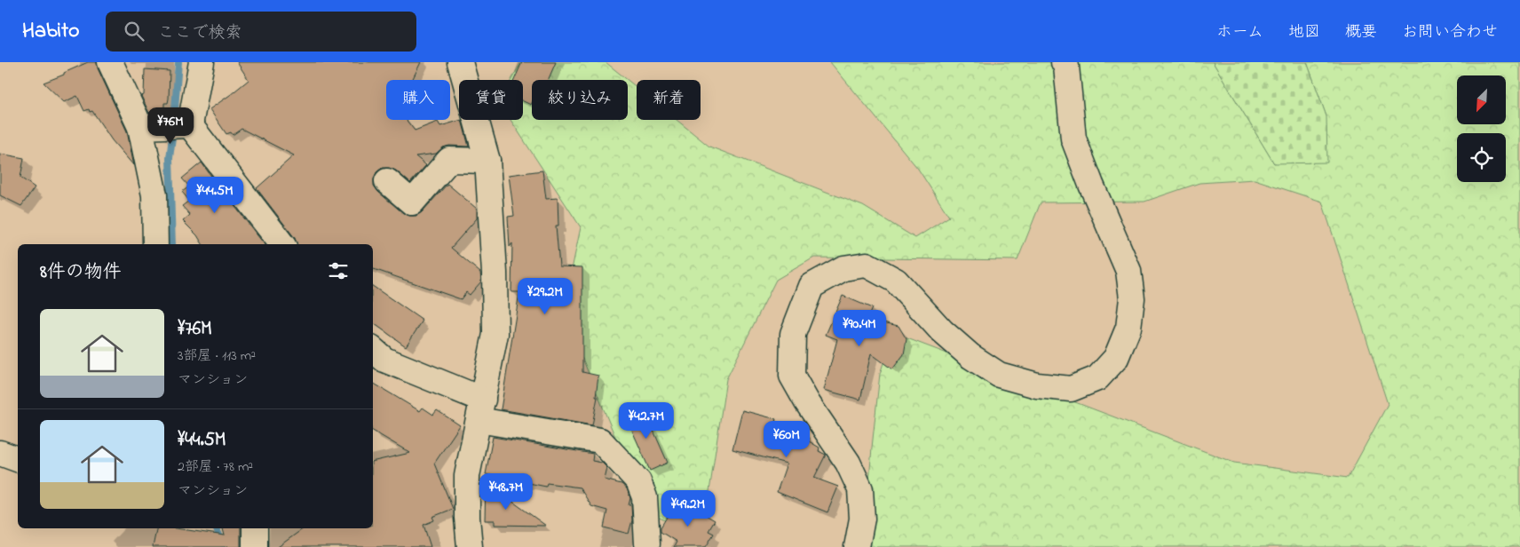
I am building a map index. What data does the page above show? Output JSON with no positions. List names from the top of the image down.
{
  "north": "bottom left",
  "page": {
    "header": "Habito",
    "search": "ここで検索",
    "nav": [
      "ホーム",
      "地図",
      "概要",
      "お問い合わせ"
    ],
    "chip": [
      "購入",
      "賃貸",
      "絞り込み",
      "新着"
    ],
    "price": [
      "¥76M",
      "¥44.5M",
      "¥29.2M",
      "¥90.4M",
      "¥42.7M",
      "¥60M",
      "¥48.7M",
      "¥49.2M"
    ],
    "heading": "8件の物件",
    "list": [
      {
        "name": "¥76M",
        "note": "3部屋 · 113 m² · マンション"
      },
      {
        "name": "¥44.5M",
        "note": "2部屋 · 78 m² · マンション"
      }
    ]
  }
}
